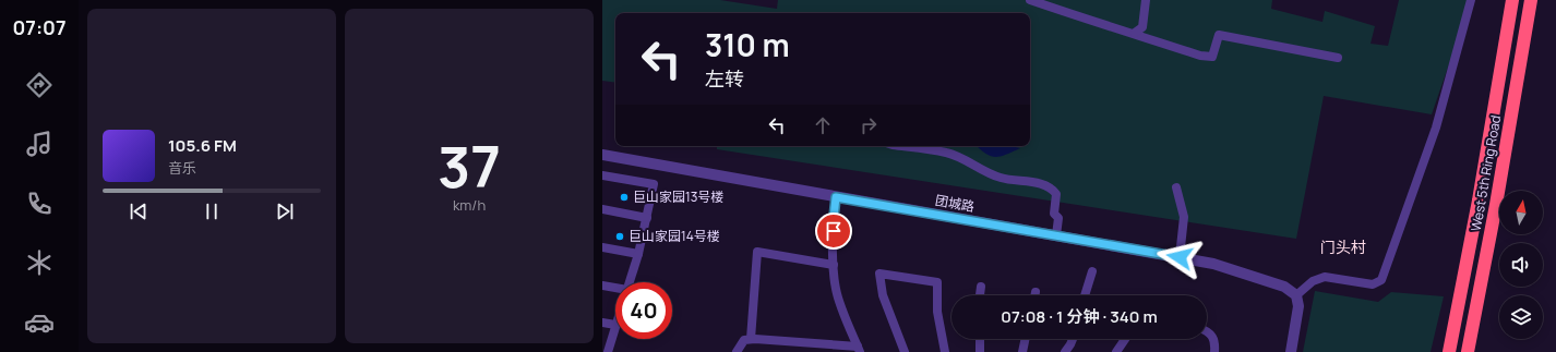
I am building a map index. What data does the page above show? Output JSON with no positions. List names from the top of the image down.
{
  "streets": {
    "highway": ["West 5th Ring Road"],
    "street": ["团城路"]
  },
  "districts": ["门头村"],
  "places": ["巨山家园13号楼", "巨山家园14号楼"],
  "north": "top",
  "page": {
    "tabs": "07:07",
    "tile": ["37", "km/h"],
    "turn": ["310 m", "左转"],
    "song": ["105.6 FM", "音乐"],
    "limit": "40",
    "trip": "07:08 · 1 分钟 · 340 m"
  }
}
